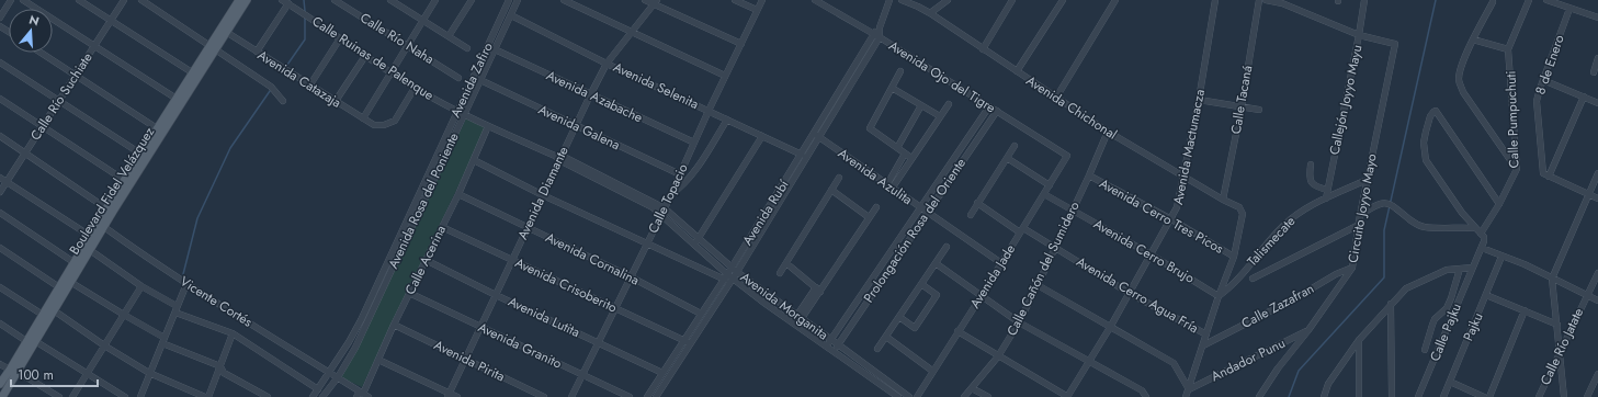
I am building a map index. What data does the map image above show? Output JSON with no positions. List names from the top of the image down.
{
  "streets": {
    "main road": ["Boulevard Fidel Velázquez"],
    "street": [
      "Calle Río Naha",
      "Calle Ruinas de Palenque",
      "8 de Enero",
      "Avenida Ojo del Tigre",
      "Avenida Catazaja",
      "Avenida Zafiro",
      "Avenida Selenita",
      "Calle Río Suchiate",
      "Avenida Azabache",
      "Calle Tacaná",
      "Callejón Joyyo Mayu",
      "Avenida Chichonal",
      "Calle Pumpuchuti",
      "Avenida Galena",
      "Avenida Mactumacza",
      "Avenida Azulita",
      "Avenida Diamante",
      "Calle Topacio",
      "Avenida Rosa del Poniente",
      "Circuito Joyyo Mayo",
      "Avenida Rubí",
      "Avenida Cerro Tres Picos",
      "Prolongación Rosa del Oriente",
      "Talismecate",
      "Avenida Cerro Brujo",
      "Avenida Cornalina",
      "Calle Acerina",
      "Calle Cañón del Sumidero",
      "Avenida Jade",
      "Avenida Crisoberito",
      "Avenida Cerro Agua Fría",
      "Vicente Cortés",
      "Avenida Morganita",
      "Calle Zazafran",
      "Avenida Lutita",
      "Pajku",
      "Calle Pajku",
      "Avenida Granito",
      "Calle Río Jatate",
      "Andador Punu",
      "Avenida Pirita"
    ]
  },
  "crossings": [
    ["Calle Ruinas de Palenque", "Avenida Catazaja"],
    ["Calle Ruinas de Palenque", "Avenida Zafiro"],
    ["Calle Ruinas de Palenque", "Avenida Diamante"],
    ["Calle Ruinas de Palenque", "Calle Topacio"],
    ["Calle Ruinas de Palenque", "Avenida Rosa del Poniente"],
    ["Calle Ruinas de Palenque", "Calle Acerina"],
    ["Calle Ruinas de Palenque", "Avenida Morganita"],
    ["Avenida Ojo del Tigre", "Avenida Rubí"],
    ["Avenida Ojo del Tigre", "Prolongación Rosa del Oriente"],
    ["Avenida Ojo del Tigre", "Avenida Jade"],
    ["Avenida Catazaja", "Boulevard Fidel Velázquez"],
    ["Avenida Zafiro", "Vicente Cortés"],
    ["Avenida Selenita", "Avenida Diamante"],
    ["Avenida Selenita", "Calle Topacio"],
    ["Avenida Selenita", "Avenida Rosa del Poniente"],
    ["Avenida Selenita", "Avenida Rubí"],
    ["Avenida Azabache", "Avenida Diamante"],
    ["Avenida Azabache", "Calle Topacio"],
    ["Avenida Azabache", "Avenida Rosa del Poniente"],
    ["Calle Tacaná", "Avenida Chichonal"],
    ["Callejón Joyyo Mayu", "Circuito Joyyo Mayo"],
    ["Callejón Joyyo Mayu", "Talismecate"],
    ["Avenida Chichonal", "Avenida Mactumacza"],
    ["Avenida Chichonal", "Avenida Cerro Tres Picos"],
    ["Avenida Chichonal", "Calle Cañón del Sumidero"],
    ["Avenida Galena", "Avenida Diamante"],
    ["Avenida Galena", "Calle Topacio"],
    ["Avenida Galena", "Avenida Rosa del Poniente"],
    ["Avenida Mactumacza", "Avenida Cerro Tres Picos"],
    ["Avenida Mactumacza", "Avenida Cerro Brujo"],
    ["Avenida Mactumacza", "Avenida Cerro Agua Fría"],
    ["Avenida Azulita", "Avenida Rubí"],
    ["Avenida Azulita", "Prolongación Rosa del Oriente"],
    ["Avenida Azulita", "Avenida Jade"],
    ["Boulevard Fidel Velázquez", "Vicente Cortés"],
    ["Avenida Diamante", "Avenida Cornalina"],
    ["Avenida Diamante", "Avenida Crisoberito"],
    ["Avenida Diamante", "Avenida Morganita"],
    ["Avenida Diamante", "Avenida Lutita"],
    ["Avenida Diamante", "Avenida Granito"],
    ["Avenida Diamante", "Avenida Pirita"],
    ["Calle Topacio", "Avenida Cornalina"],
    ["Calle Topacio", "Avenida Crisoberito"],
    ["Calle Topacio", "Avenida Morganita"],
    ["Calle Topacio", "Avenida Lutita"],
    ["Calle Topacio", "Avenida Granito"],
    ["Avenida Rosa del Poniente", "Vicente Cortés"],
    ["Circuito Joyyo Mayo", "Talismecate"],
    ["Circuito Joyyo Mayo", "Calle Zazafran"],
    ["Circuito Joyyo Mayo", "Andador Punu"],
    ["Avenida Rubí", "Avenida Cornalina"],
    ["Avenida Rubí", "Avenida Crisoberito"],
    ["Avenida Rubí", "Avenida Morganita"],
    ["Avenida Rubí", "Avenida Lutita"],
    ["Avenida Cerro Tres Picos", "Calle Cañón del Sumidero"],
    ["Prolongación Rosa del Oriente", "Avenida Morganita"],
    ["Talismecate", "Avenida Cerro Brujo"],
    ["Avenida Cerro Brujo", "Calle Cañón del Sumidero"],
    ["Avenida Cerro Brujo", "Avenida Jade"],
    ["Avenida Cornalina", "Calle Acerina"],
    ["Calle Acerina", "Avenida Crisoberito"],
    ["Calle Acerina", "Vicente Cortés"],
    ["Calle Acerina", "Avenida Morganita"],
    ["Calle Acerina", "Avenida Lutita"],
    ["Calle Acerina", "Avenida Granito"],
    ["Calle Acerina", "Avenida Pirita"],
    ["Calle Cañón del Sumidero", "Avenida Cerro Agua Fría"],
    ["Avenida Jade", "Avenida Cerro Agua Fría"]
  ],
  "scale_bar": "100 m",
  "north": "top"
}
